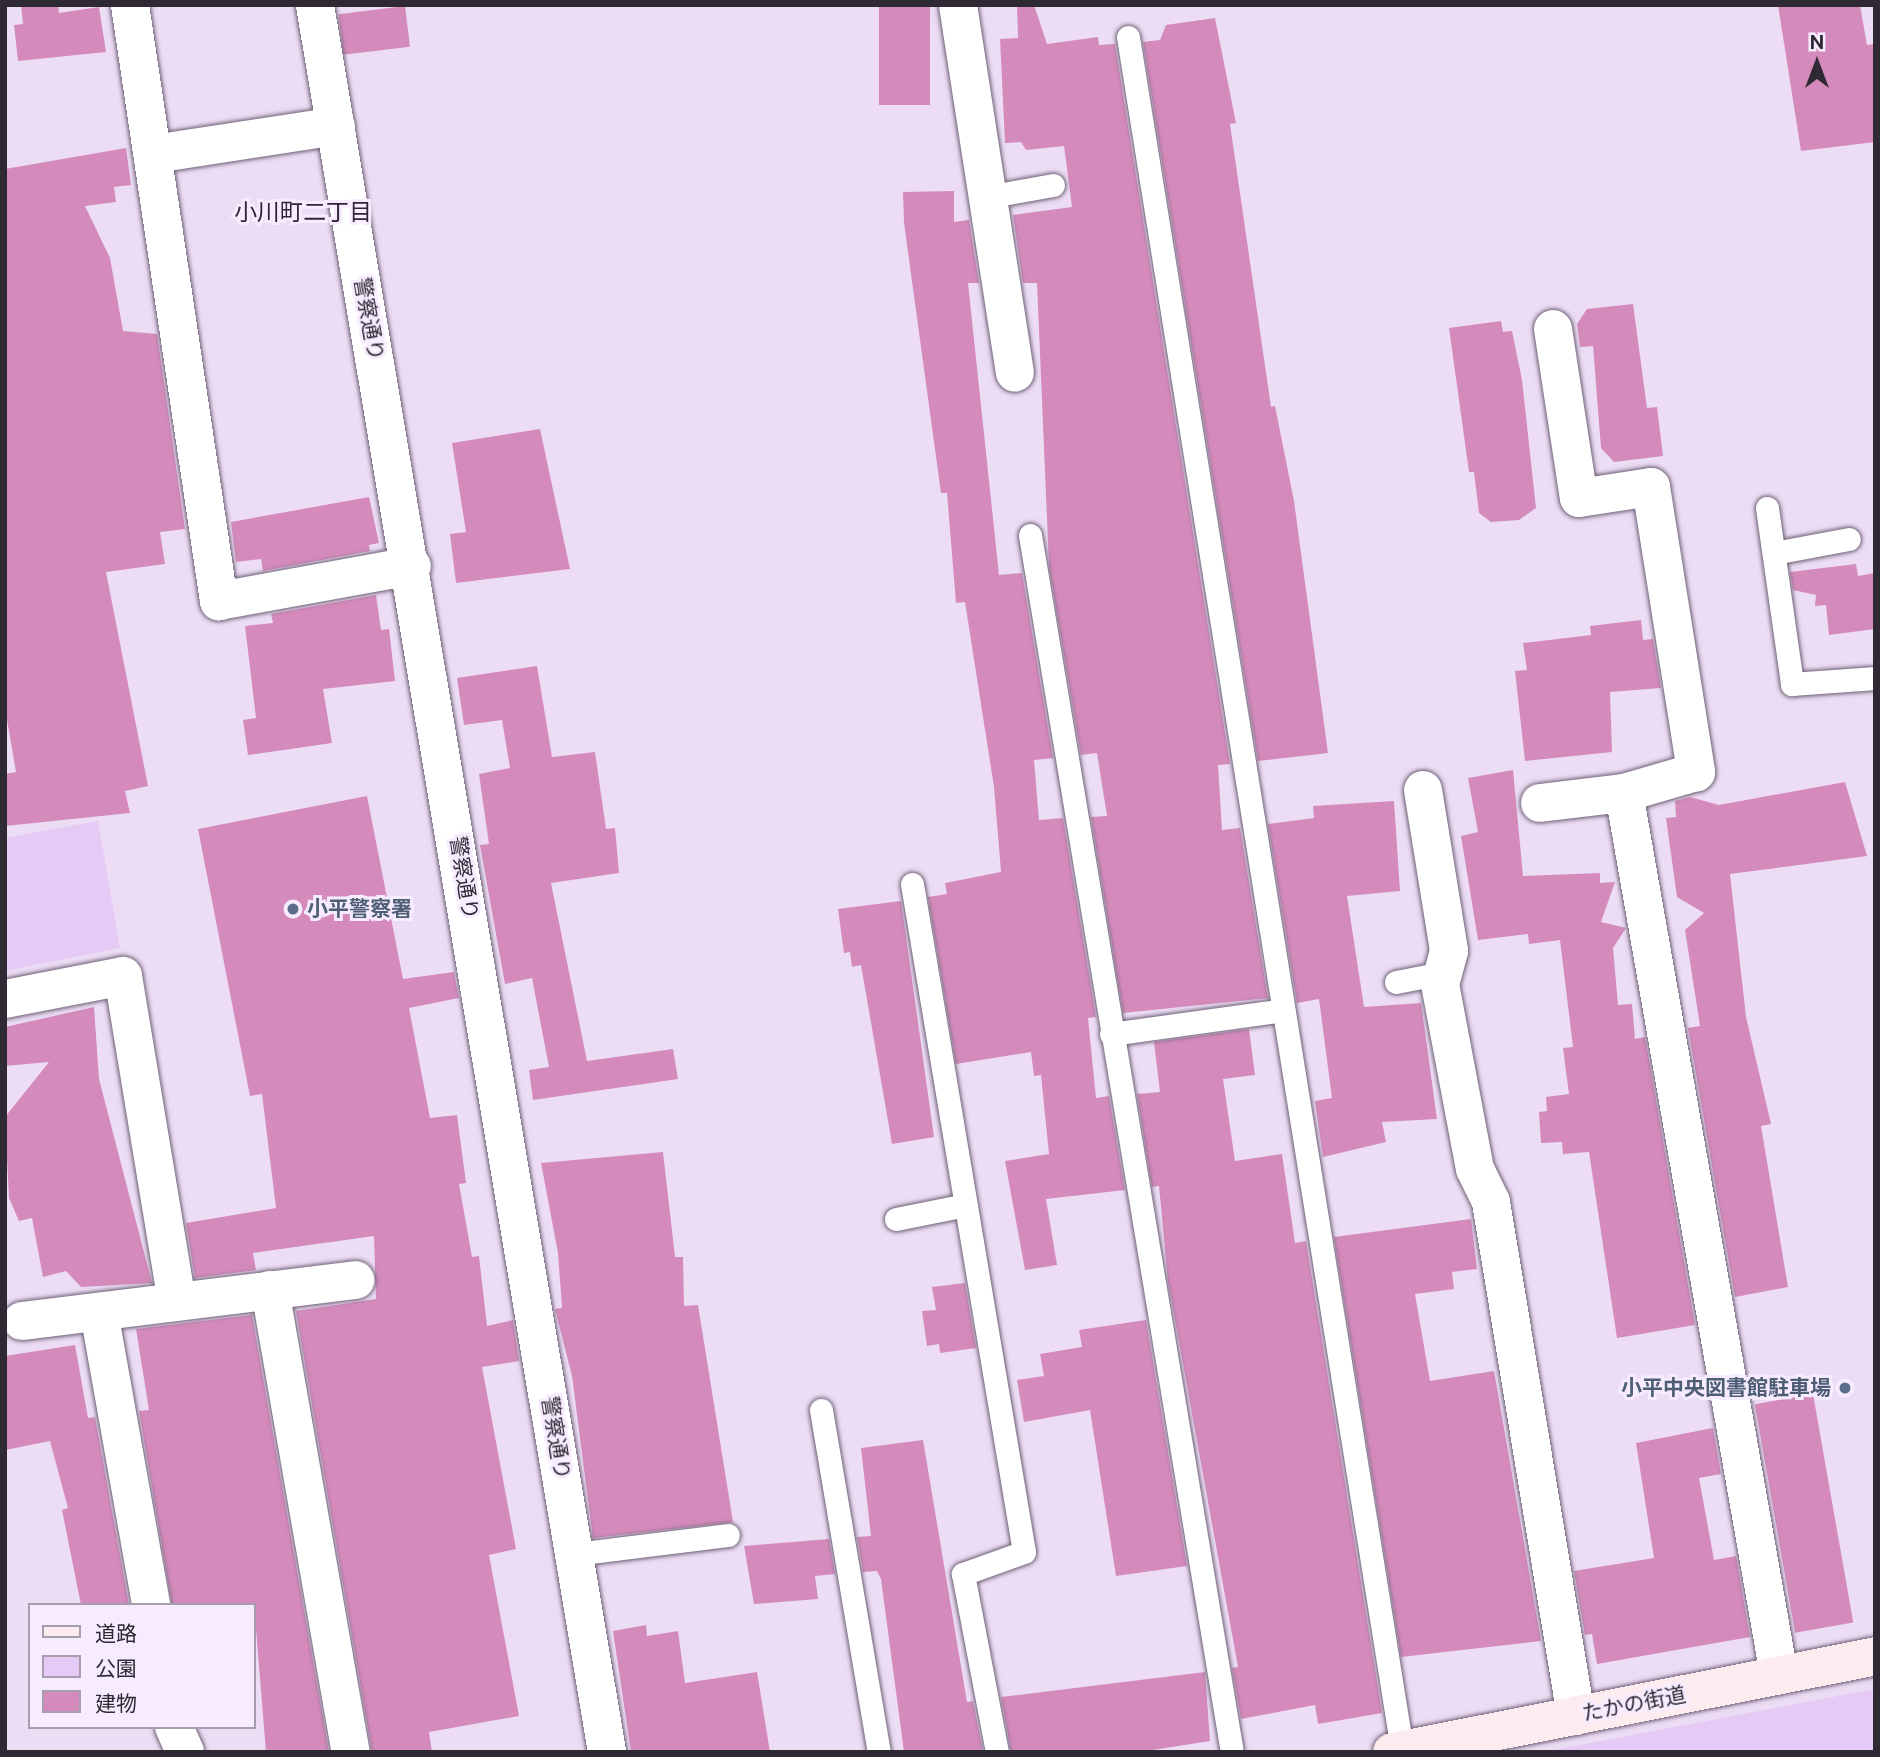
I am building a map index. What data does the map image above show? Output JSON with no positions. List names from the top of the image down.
{
  "streets": {
    "street": ["警察通り", "たかの街道"]
  },
  "districts": ["小川町二丁目"],
  "places": ["小平警察署", "小平中央図書館駐車場"],
  "legend": ["道路", "公園", "建物"],
  "north": "top"
}
